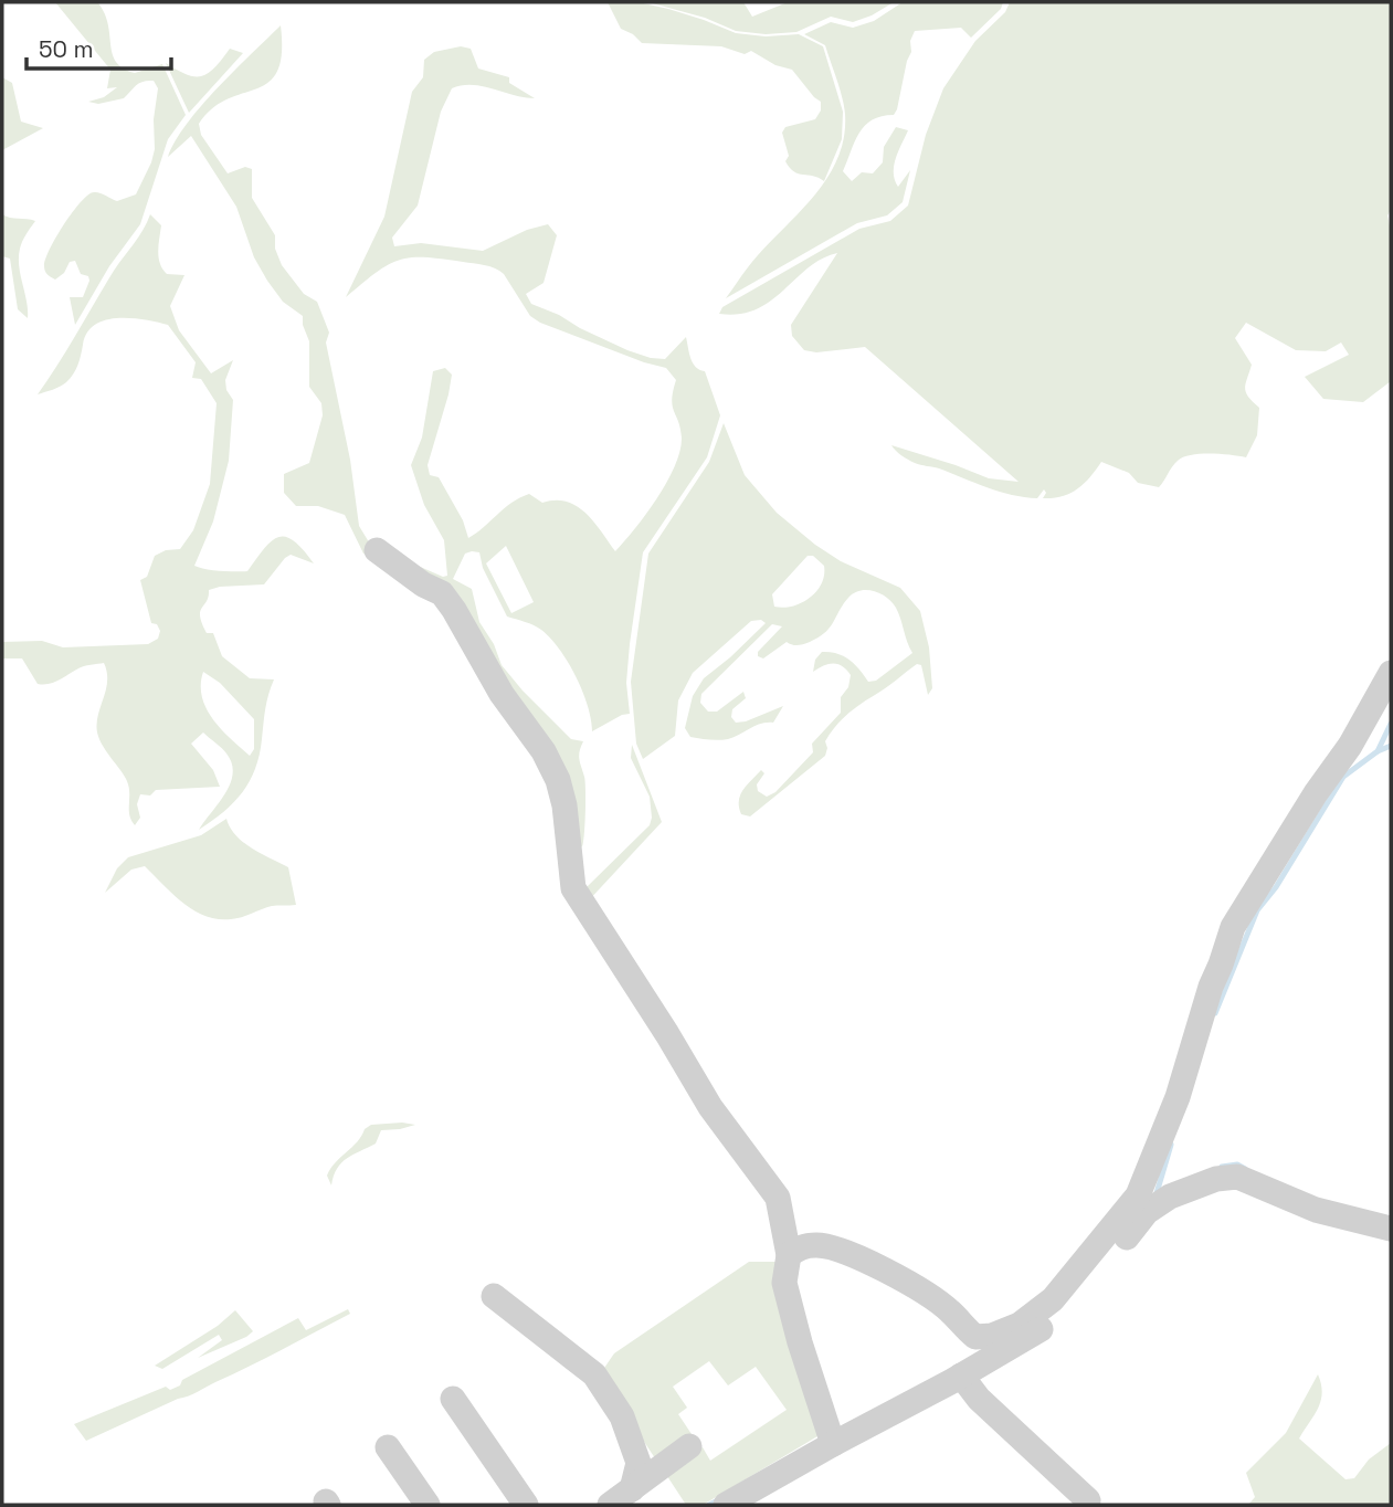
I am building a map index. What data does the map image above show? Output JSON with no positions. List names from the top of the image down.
{
  "scale_bar": "50 m"
}
